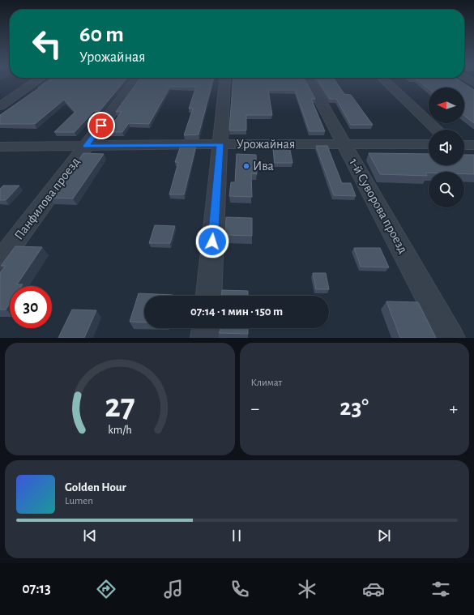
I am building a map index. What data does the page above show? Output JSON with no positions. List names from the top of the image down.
{
  "streets": {
    "street": ["Урожайная", "Панфилова проезд", "1-й Суворова проезд"]
  },
  "crossings": [
    ["Урожайная", "Панфилова проезд"],
    ["Урожайная", "1-й Суворова проезд"]
  ],
  "places": ["Ива"],
  "north": "left",
  "page": {
    "turn": ["60 m", "Урожайная"],
    "limit": "30",
    "trip": "07:14 · 1 мин · 150 m",
    "tile": "Климат",
    "heat": ["−", "23°", "+"],
    "song": ["Golden Hour", "Lumen"],
    "tabs": "07:13",
    "gauge": ["27", "km/h"]
  }
}
